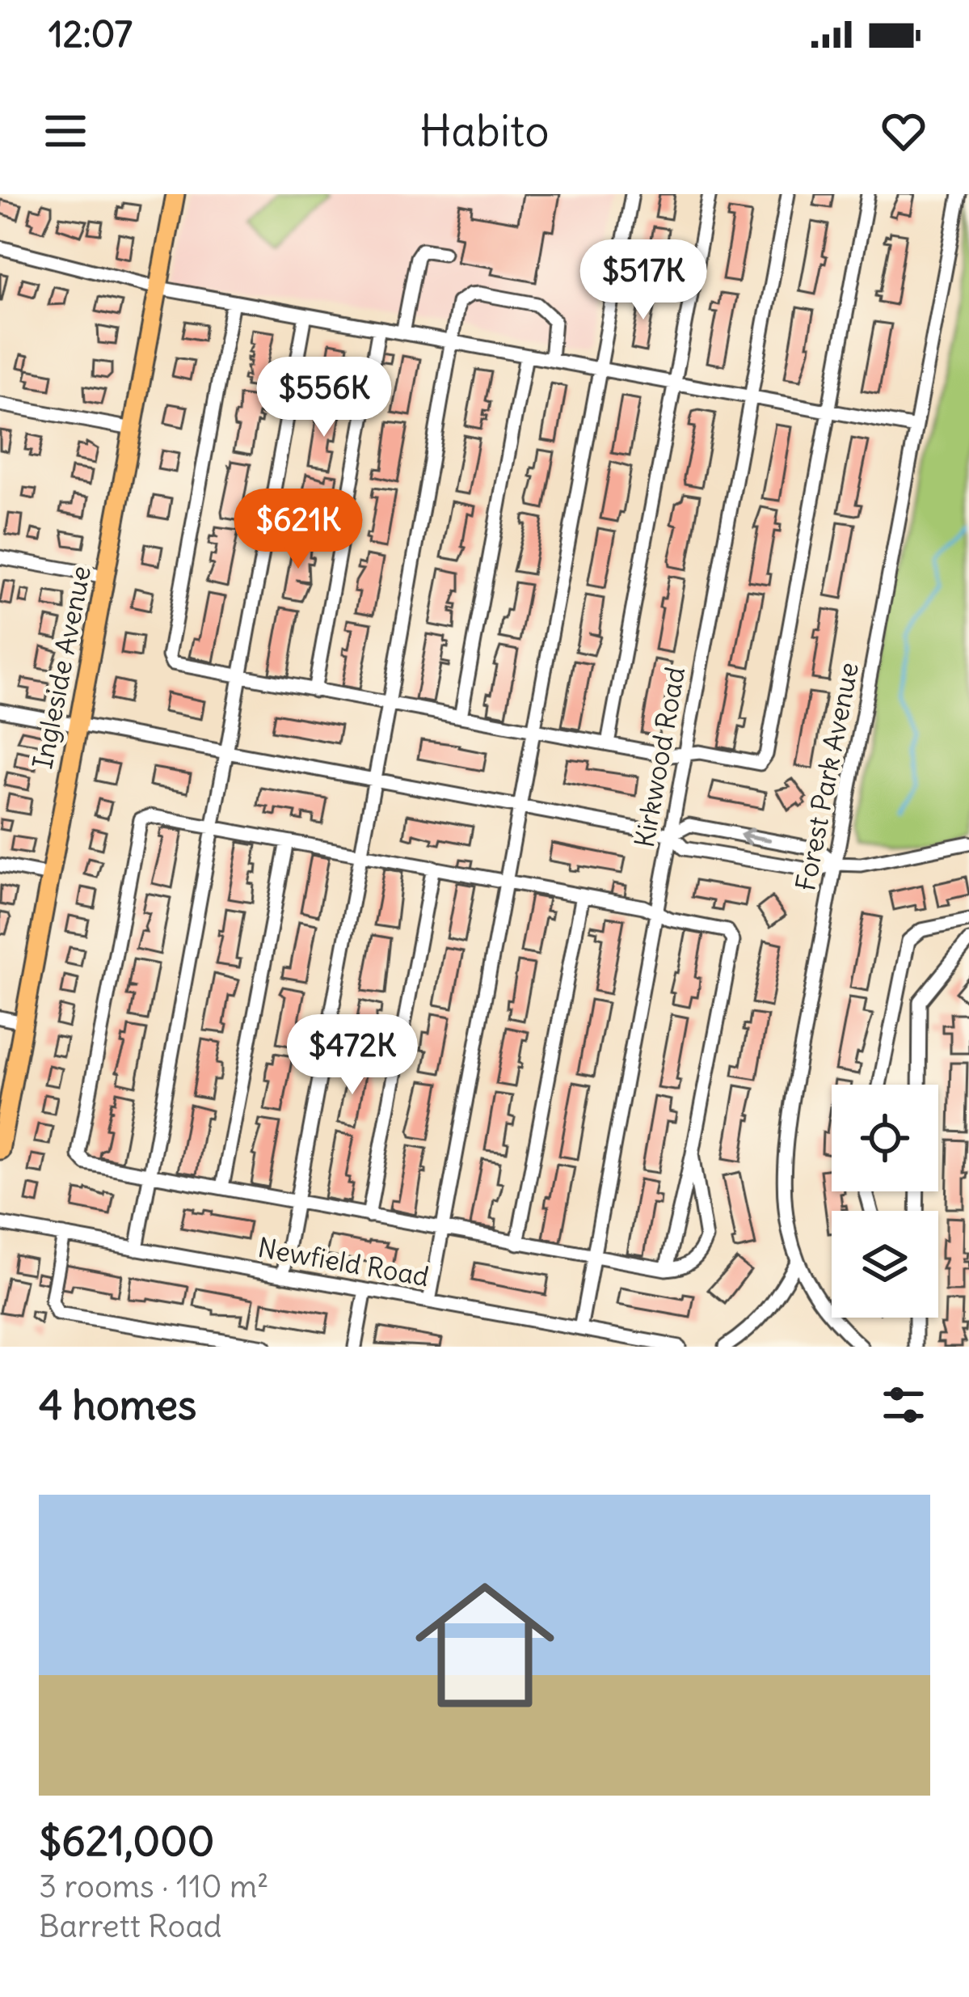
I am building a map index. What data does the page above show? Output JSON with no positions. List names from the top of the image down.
{
  "streets": {
    "main road": ["Ingleside Avenue"],
    "street": ["Kirkwood Road", "Forest Park Avenue", "Newfield Road"]
  },
  "crossings": [
    ["Kirkwood Road", "Newfield Road"]
  ],
  "page": {
    "status": "12:07",
    "header": "Habito",
    "price": [
      "$517K",
      "$556K",
      "$621K",
      "$472K"
    ],
    "heading": "4 homes",
    "list": [
      {
        "name": "$621,000",
        "note": "3 rooms · 110 m² · Barrett Road"
      }
    ]
  }
}
